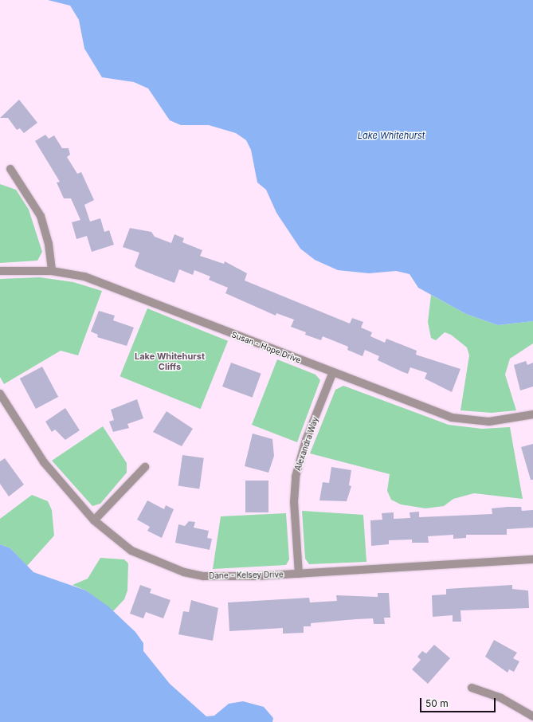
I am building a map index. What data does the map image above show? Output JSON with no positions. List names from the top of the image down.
{
  "streets": {
    "street": ["Susan - Hope Drive", "Alexandra Way", "Dane - Kelsey Drive"]
  },
  "crossings": [
    ["Susan - Hope Drive", "Alexandra Way"],
    ["Alexandra Way", "Dane - Kelsey Drive"]
  ],
  "districts": ["Lake Whitehurst Cliffs"],
  "water": ["Lake Whitehurst"],
  "scale_bar": "50 m"
}
